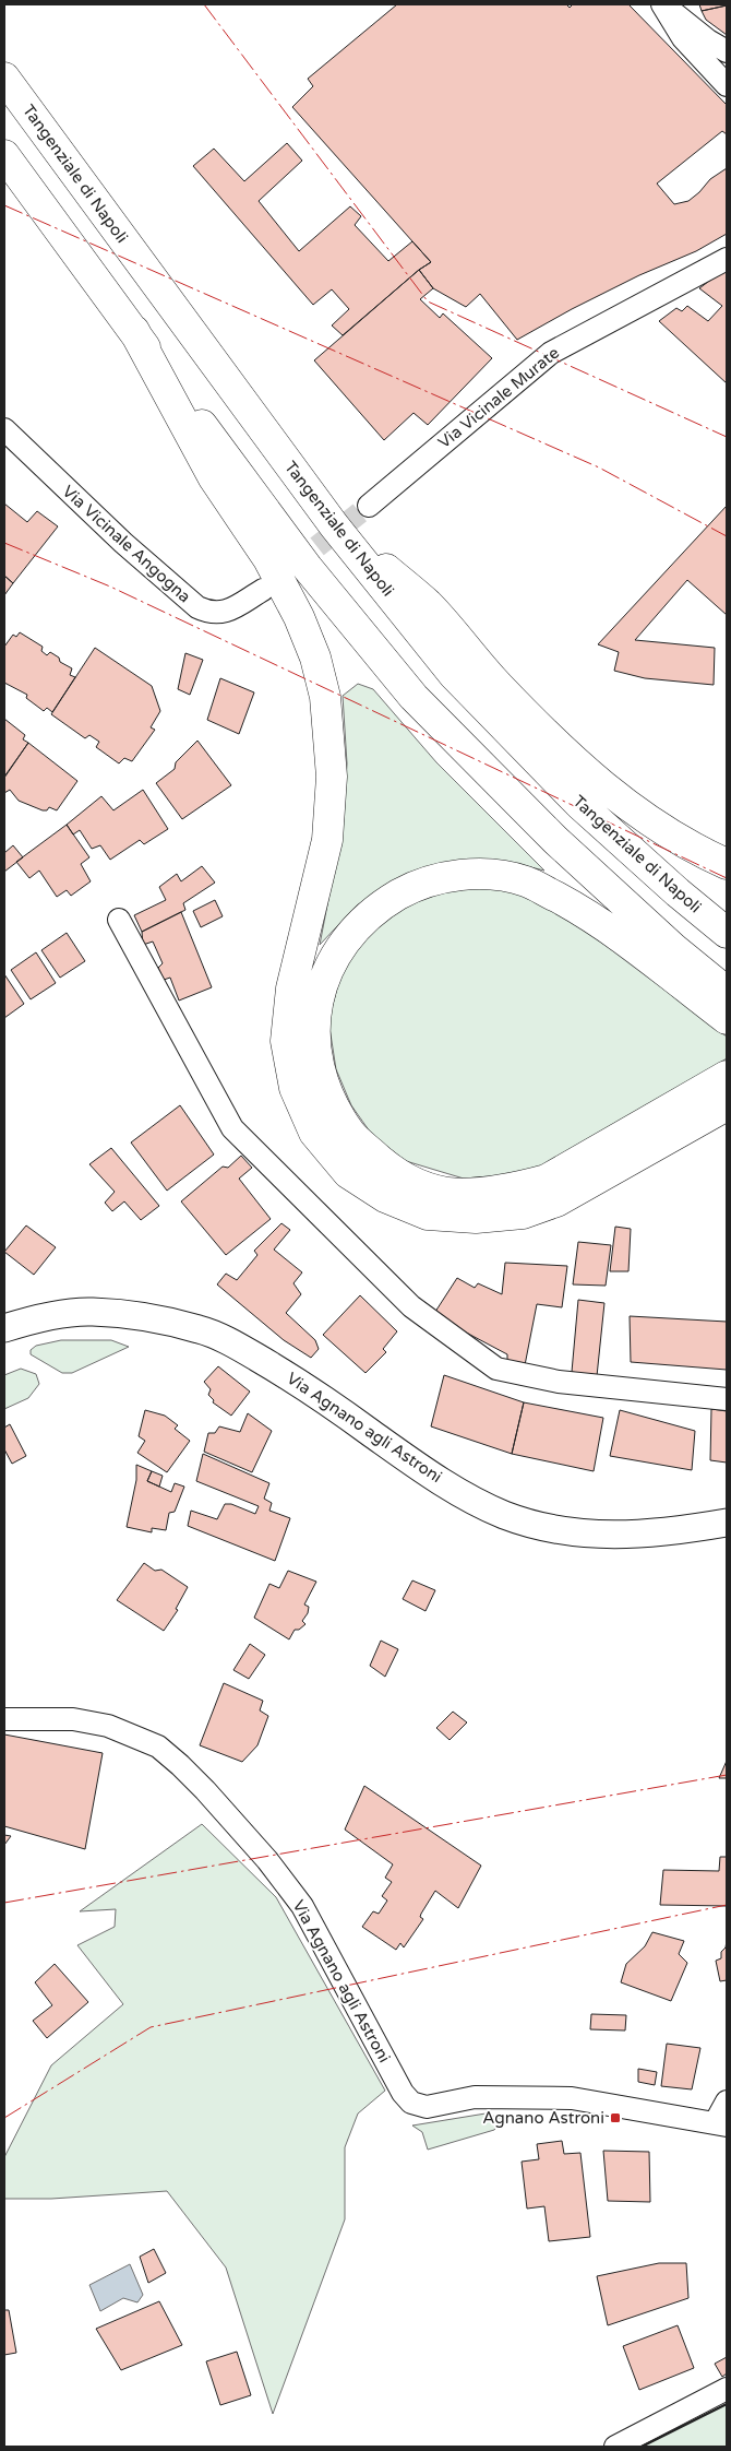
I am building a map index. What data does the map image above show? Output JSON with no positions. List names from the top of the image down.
{
  "streets": {
    "highway": ["Tangenziale di Napoli"],
    "street": ["Via Vicinale Murate", "Via Vicinale Angogna", "Via Agnano agli Astroni"]
  },
  "places": {
    "transit": ["Agnano Astroni"]
  }
}
